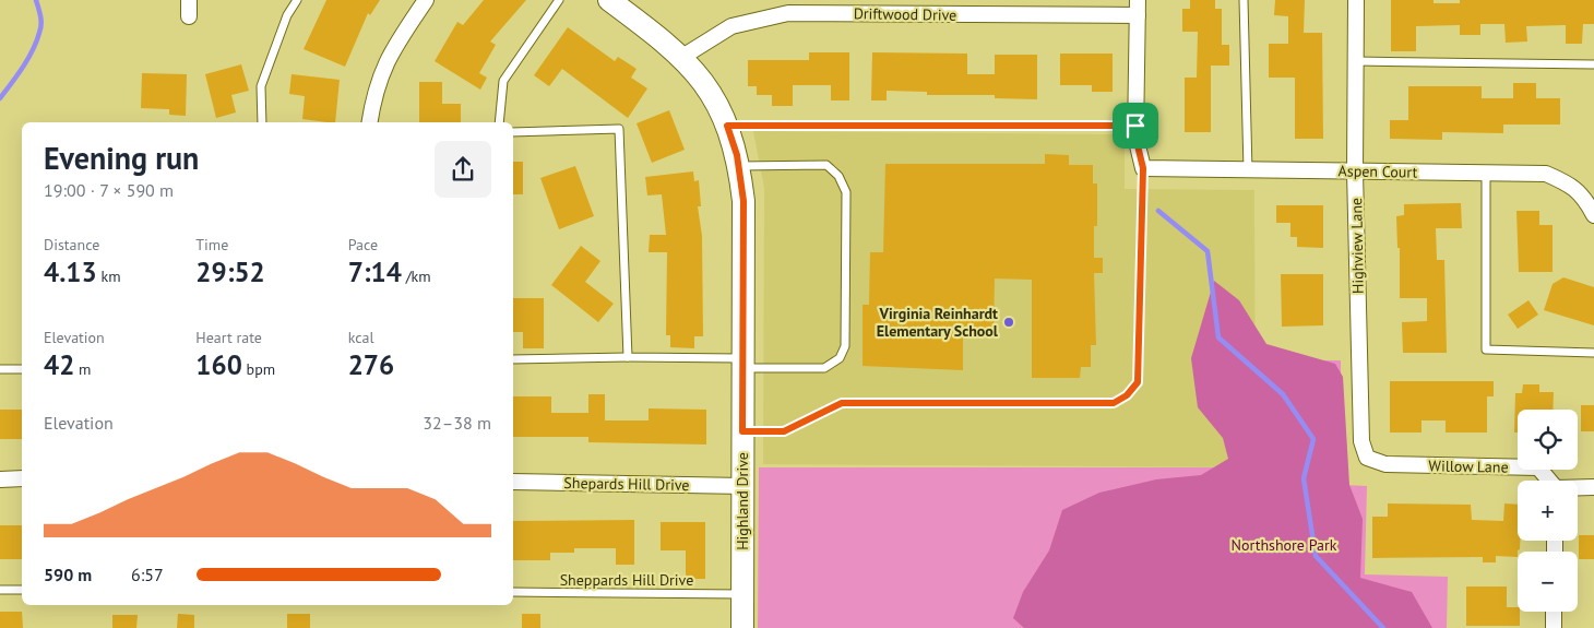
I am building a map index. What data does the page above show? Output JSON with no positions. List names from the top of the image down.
{
  "streets": {
    "street": [
      "Driftwood Drive",
      "Aspen Court",
      "Highview Lane",
      "Willow Lane",
      "Shepards Hill Drive",
      "Highland Drive"
    ],
    "lane": ["Sheppards Hill Drive"]
  },
  "crossings": [
    ["Driftwood Drive", "Highland Drive"],
    ["Aspen Court", "Highview Lane"],
    ["Highview Lane", "Willow Lane"],
    ["Shepards Hill Drive", "Highland Drive"],
    ["Highland Drive", "Sheppards Hill Drive"]
  ],
  "parks": ["Northshore Park"],
  "places": ["Virginia Reinhardt Elementary School"],
  "page": {
    "heading": ["Evening run", "19:00 · 7 × 590 m"],
    "stats": [
      ["Distance", "4.13 km"],
      ["Time", "29:52"],
      ["Pace", "7:14 /km"],
      ["Elevation", "42 m"],
      ["Heart rate", "160 bpm"],
      ["kcal", "276"]
    ],
    "chart": ["Elevation", "32–38 m"],
    "map_buttons": ["+", "−"],
    "list": [
      {
        "name": "590 m",
        "note": "6:57"
      }
    ]
  }
}
